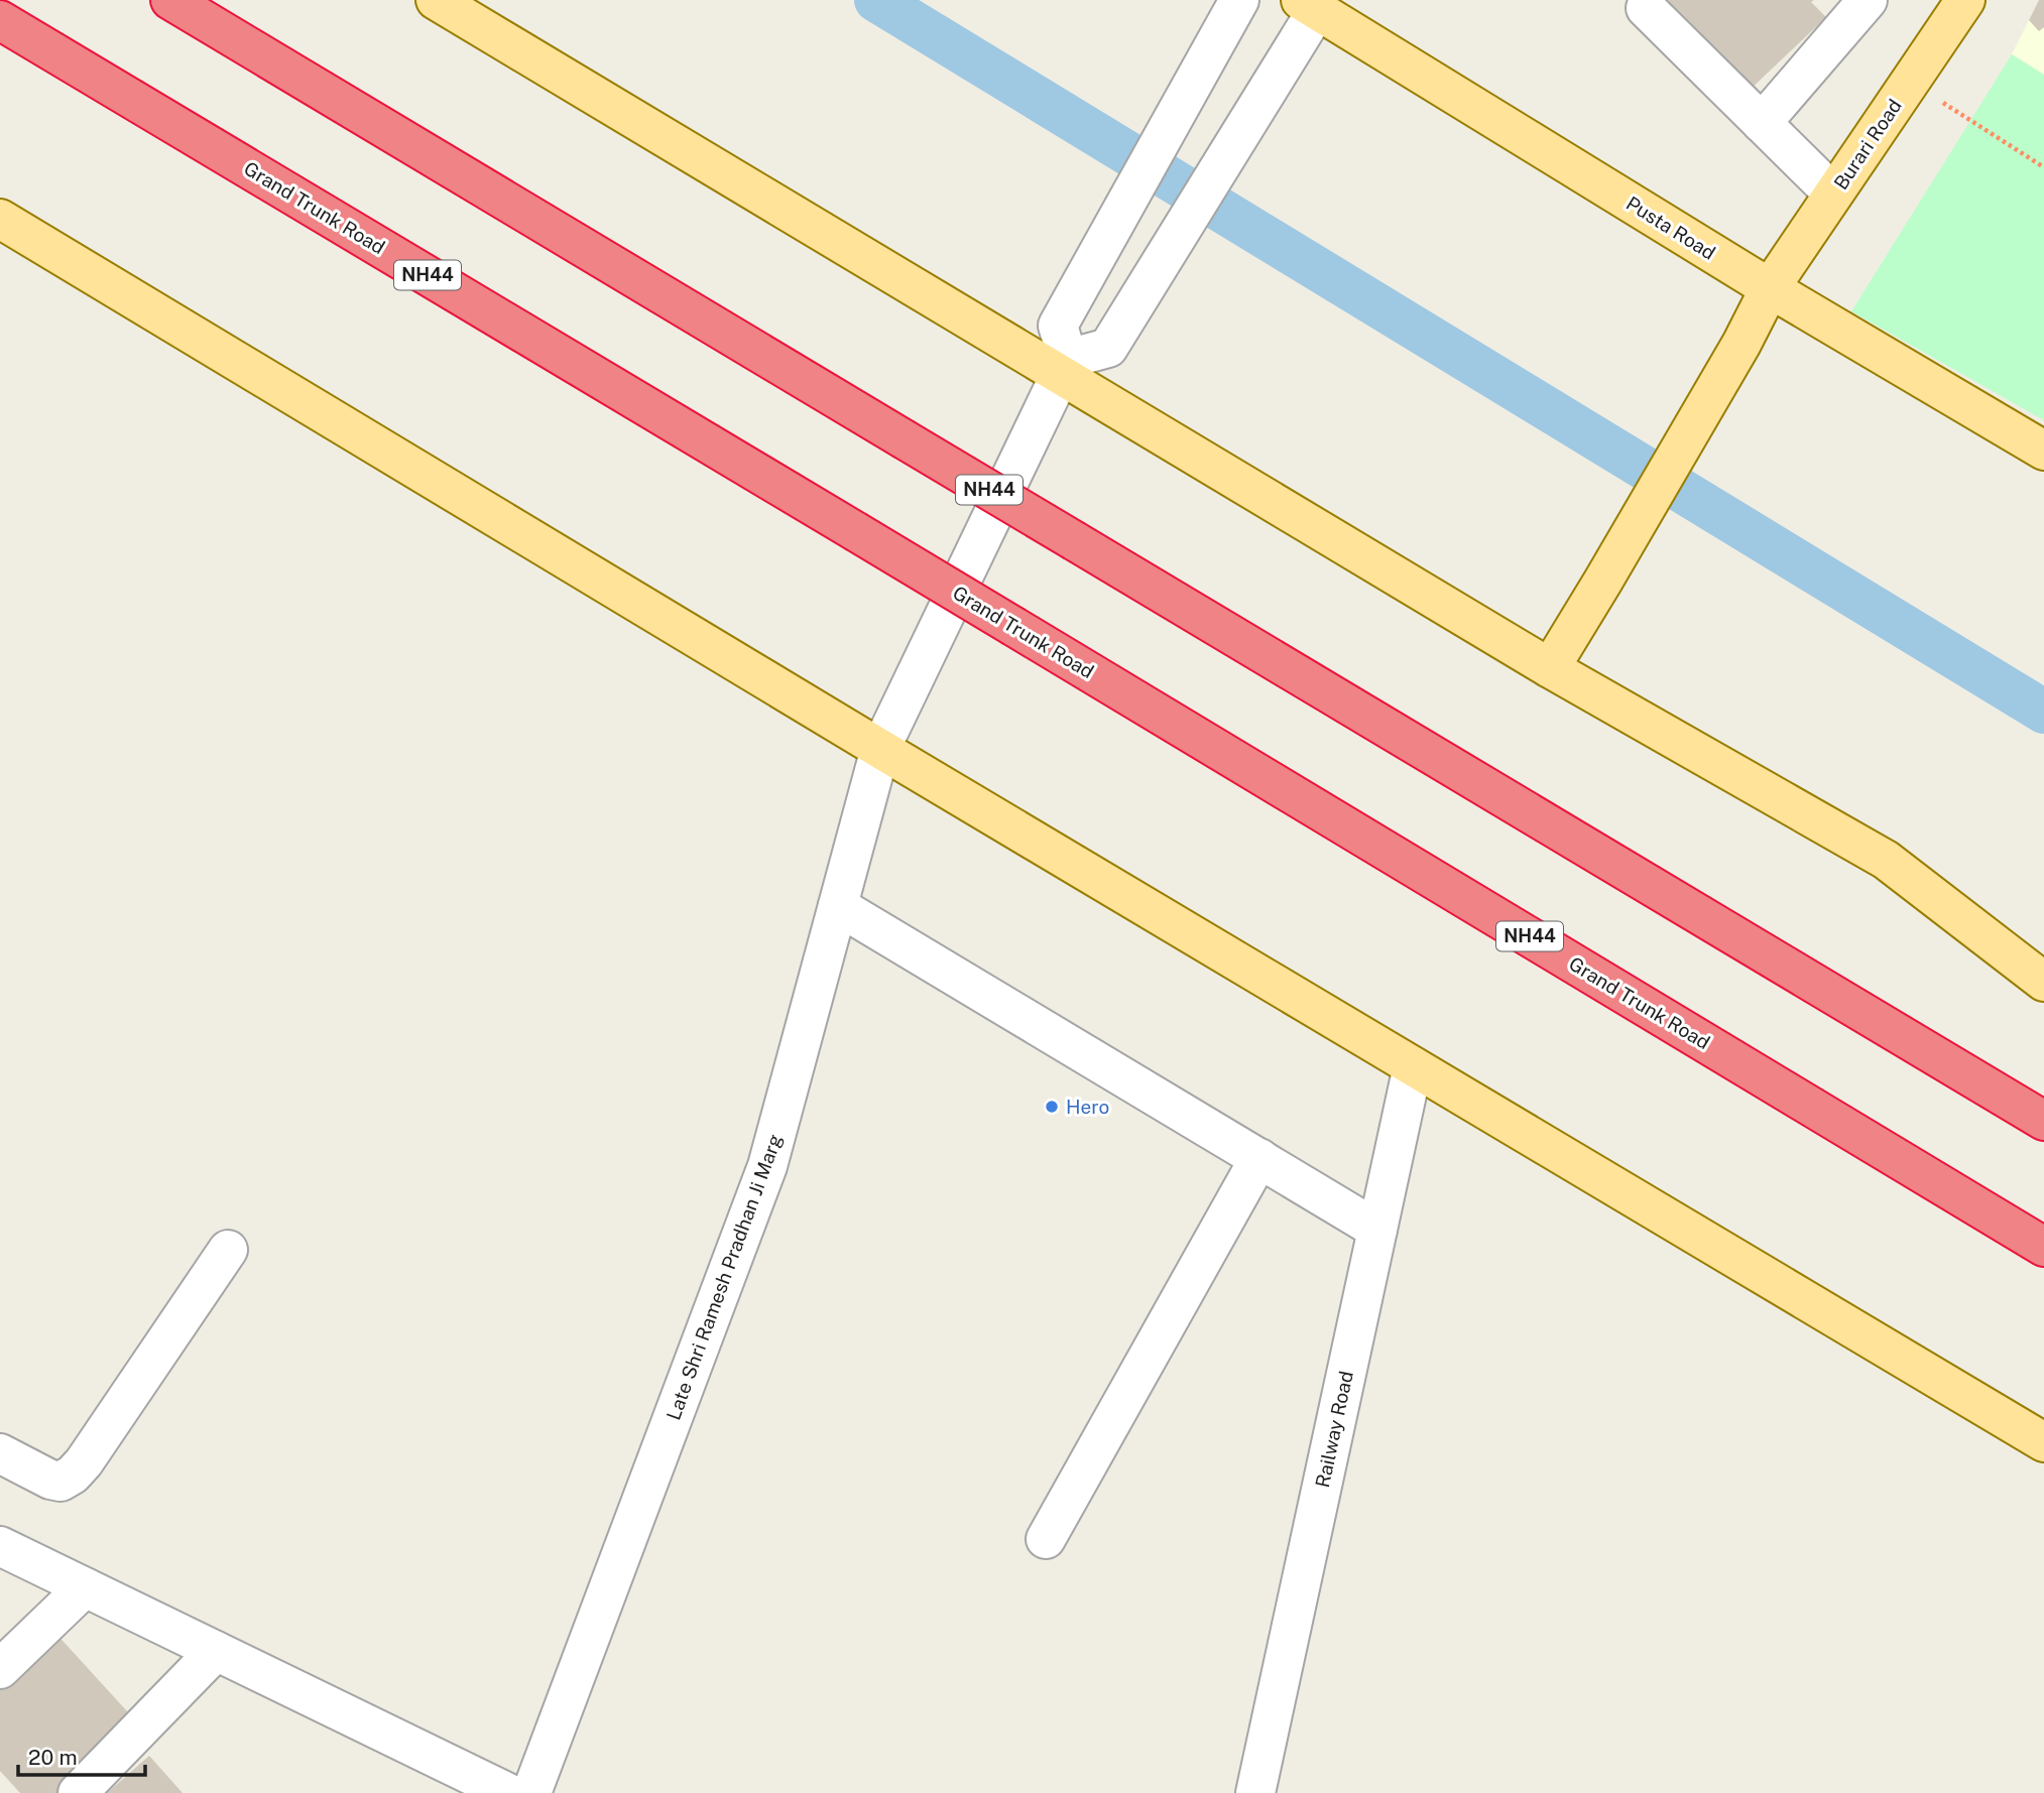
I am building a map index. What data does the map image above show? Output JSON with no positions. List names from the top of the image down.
{
  "streets": {
    "highway": ["Grand Trunk Road", "NH44"],
    "main road": ["Burari Road", "Pusta Road"],
    "street": ["Late Shri Ramesh Pradhan Ji Marg", "Railway Road"]
  },
  "crossings": [
    ["Burari Road", "Pusta Road"]
  ],
  "places": ["Hero"],
  "scale_bar": "20 m"
}
